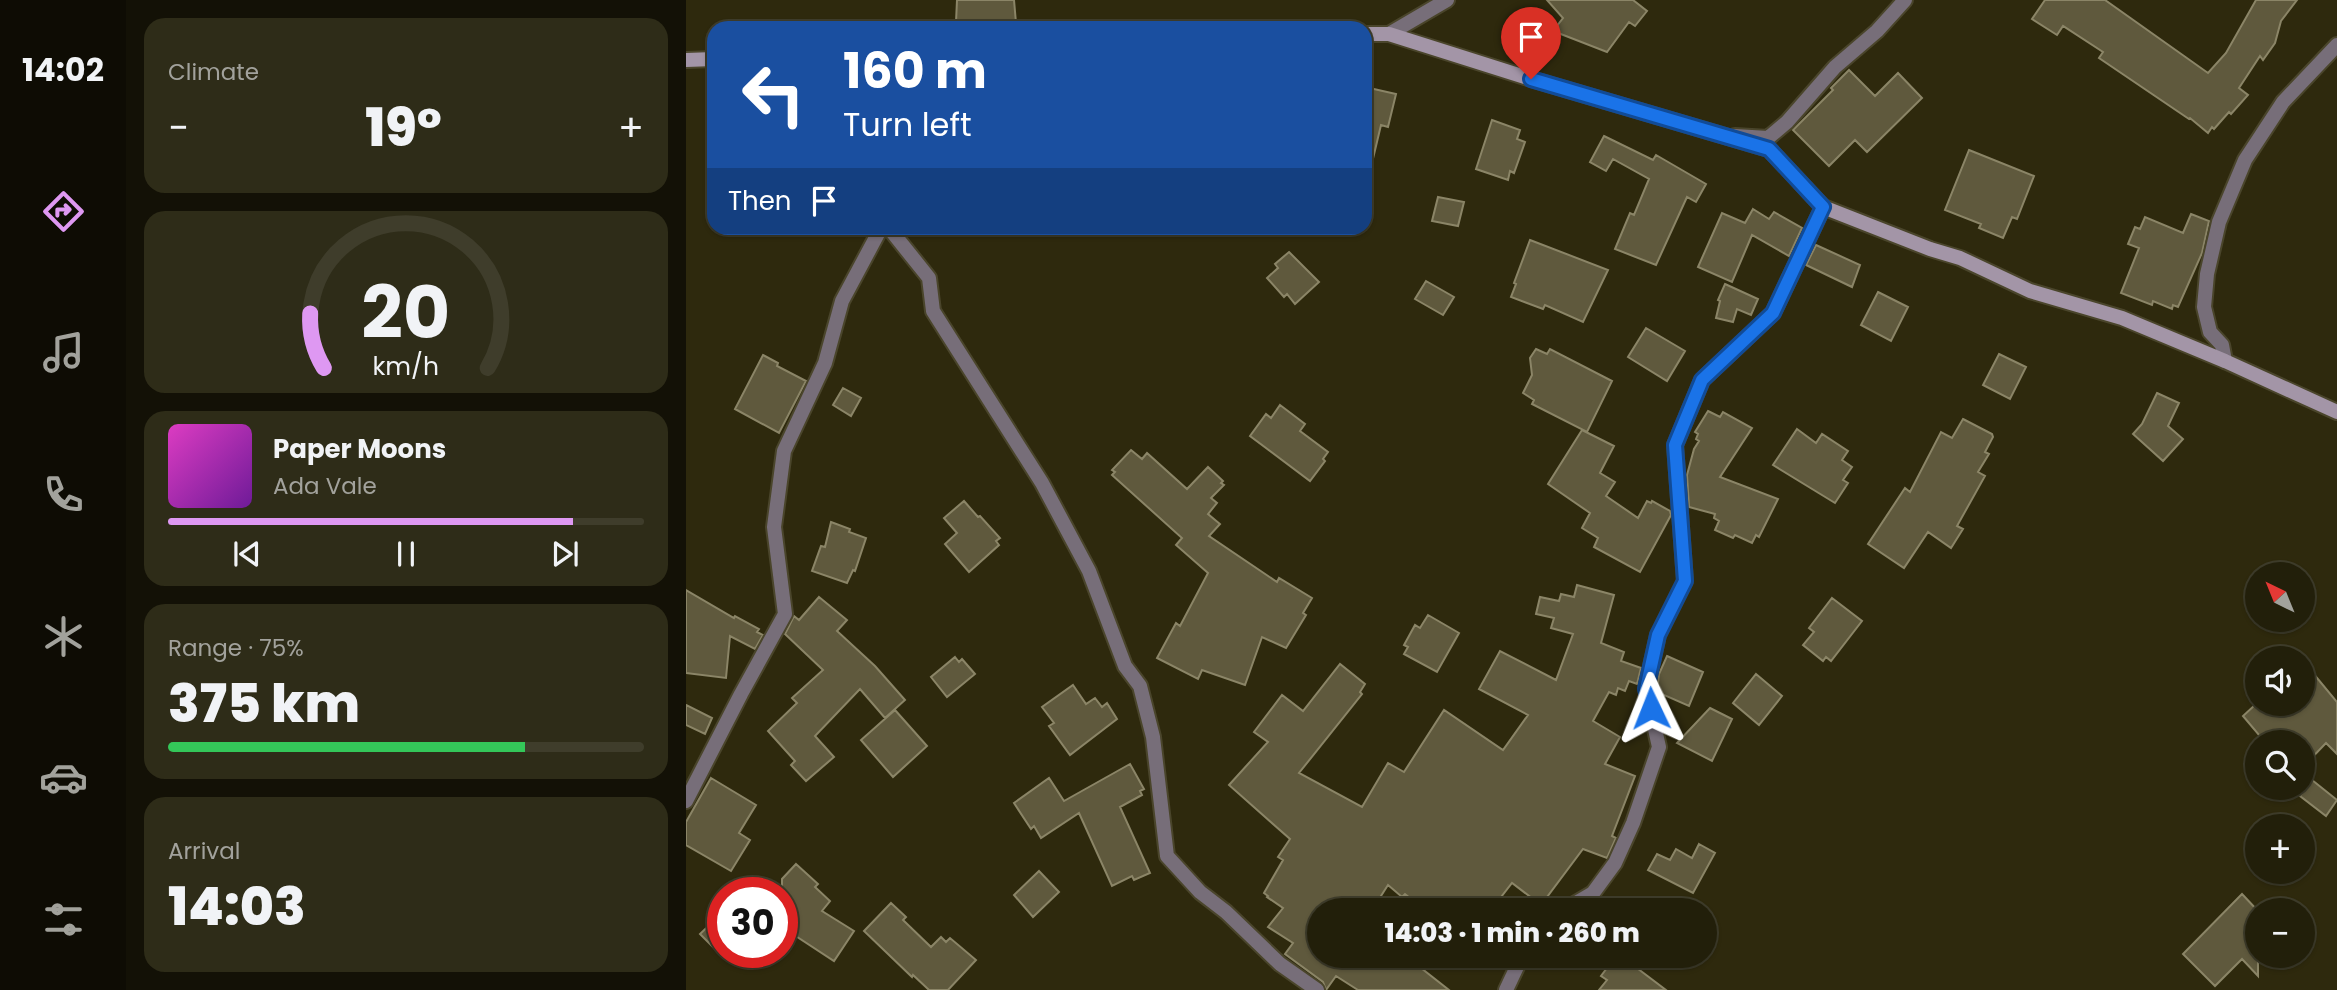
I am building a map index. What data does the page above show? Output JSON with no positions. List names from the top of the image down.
{
  "north": "top left",
  "page": {
    "tabs": "14:02",
    "tile": [
      "Climate",
      ["Range · 75%", "375 km"],
      ["Arrival", "14:03"]
    ],
    "turn": ["160 m", "Turn left"],
    "heat": ["−", "19°", "+"],
    "then": "Then",
    "song": ["Paper Moons", "Ada Vale"],
    "map_buttons": ["+", "−"],
    "limit": "30",
    "trip": "14:03 · 1 min · 260 m",
    "gauge": ["20", "km/h"]
  }
}
